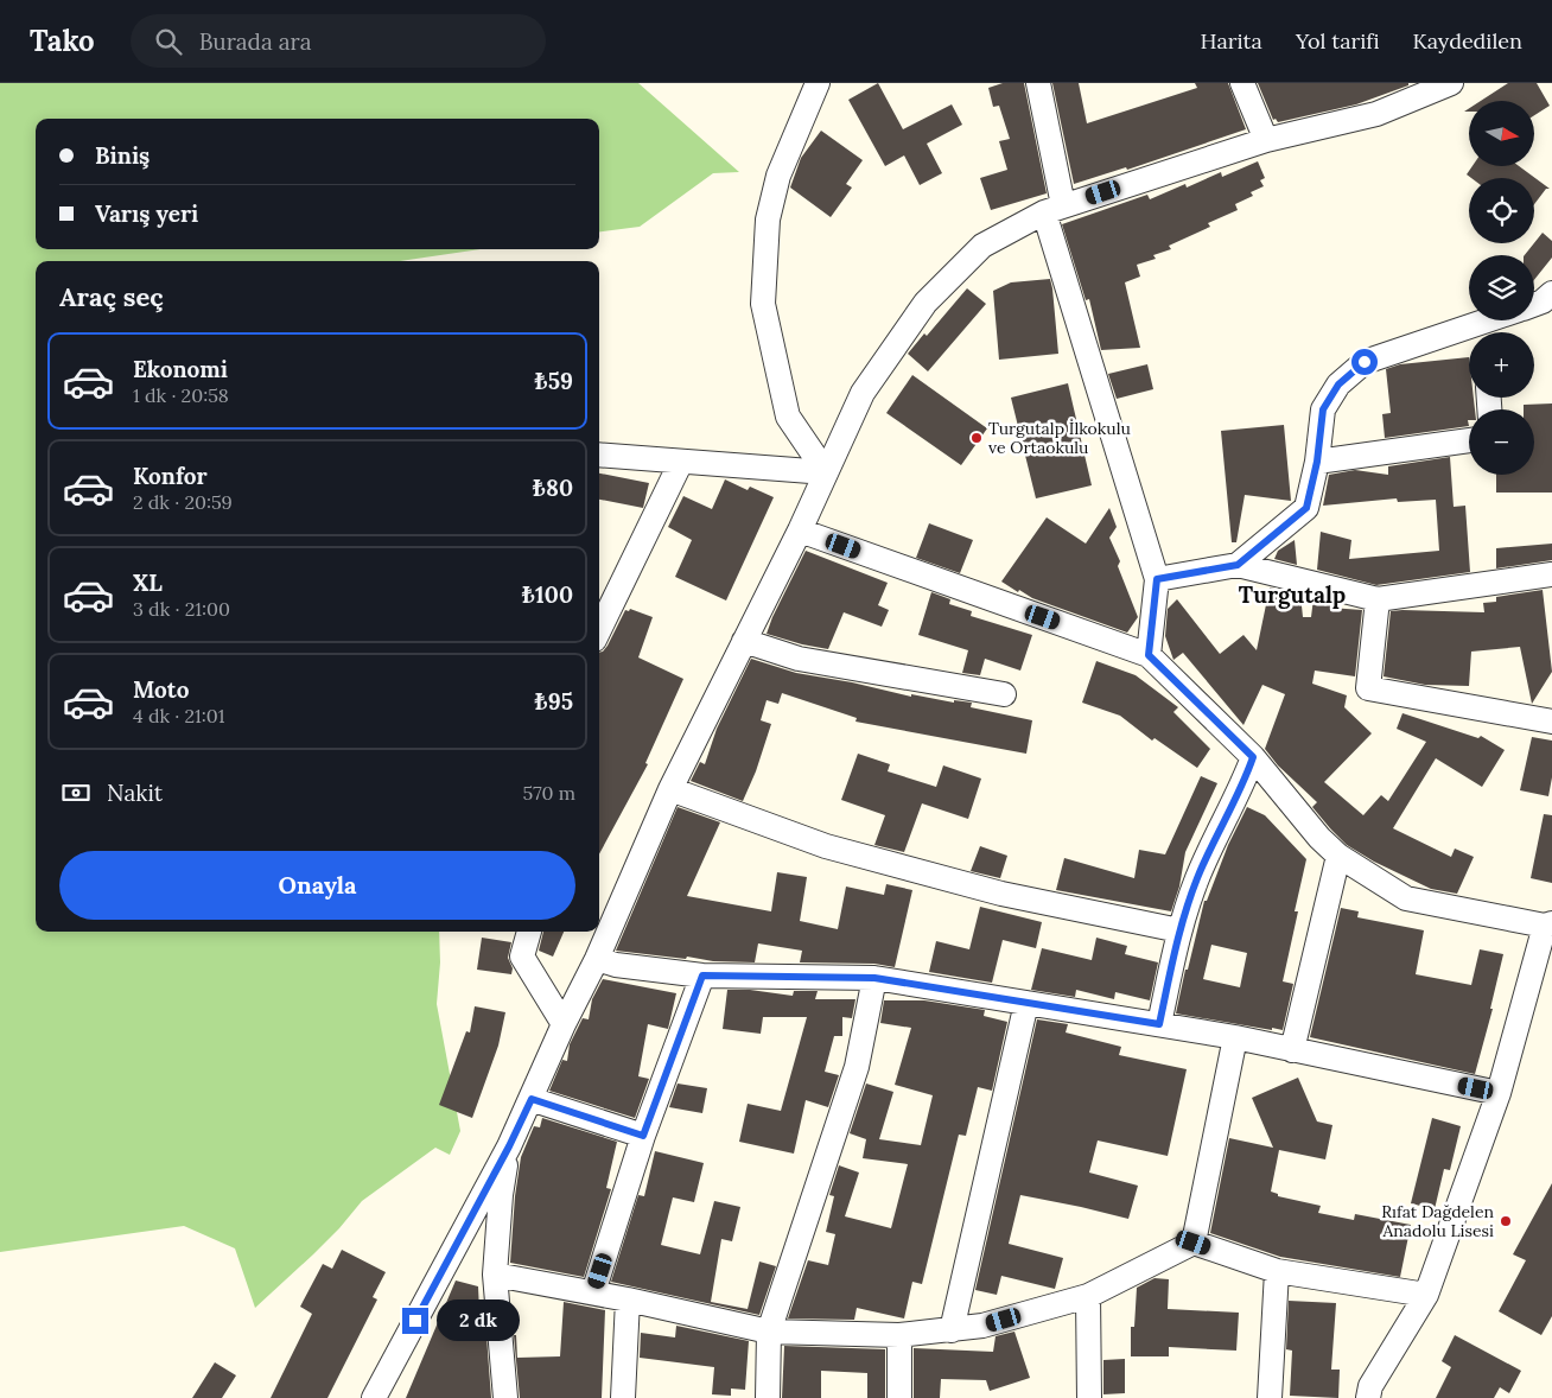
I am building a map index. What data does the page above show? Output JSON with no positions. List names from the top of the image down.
{
  "districts": ["Turgutalp"],
  "places": ["Turgutalp İlkokulu ve Ortaokulu", "Rıfat Dağdelen Anadolu Lisesi"],
  "north": "right",
  "page": {
    "header": "Tako",
    "search": "Burada ara",
    "nav": ["Harita", "Yol tarifi", "Kaydedilen"],
    "map_buttons": ["+", "−"],
    "banner": ["Biniş", "Varış yeri"],
    "heading": "Araç seç",
    "list": [
      {
        "name": "Ekonomi",
        "note": "1 dk · 20:58",
        "value": "₺59"
      },
      {
        "name": "Konfor",
        "note": "2 dk · 20:59",
        "value": "₺80"
      },
      {
        "name": "XL",
        "note": "3 dk · 21:00",
        "value": "₺100"
      },
      {
        "name": "Moto",
        "note": "4 dk · 21:01",
        "value": "₺95"
      }
    ],
    "pay": ["Nakit", "570 m"],
    "buttons": "Onayla",
    "bubble": "2 dk"
  }
}
